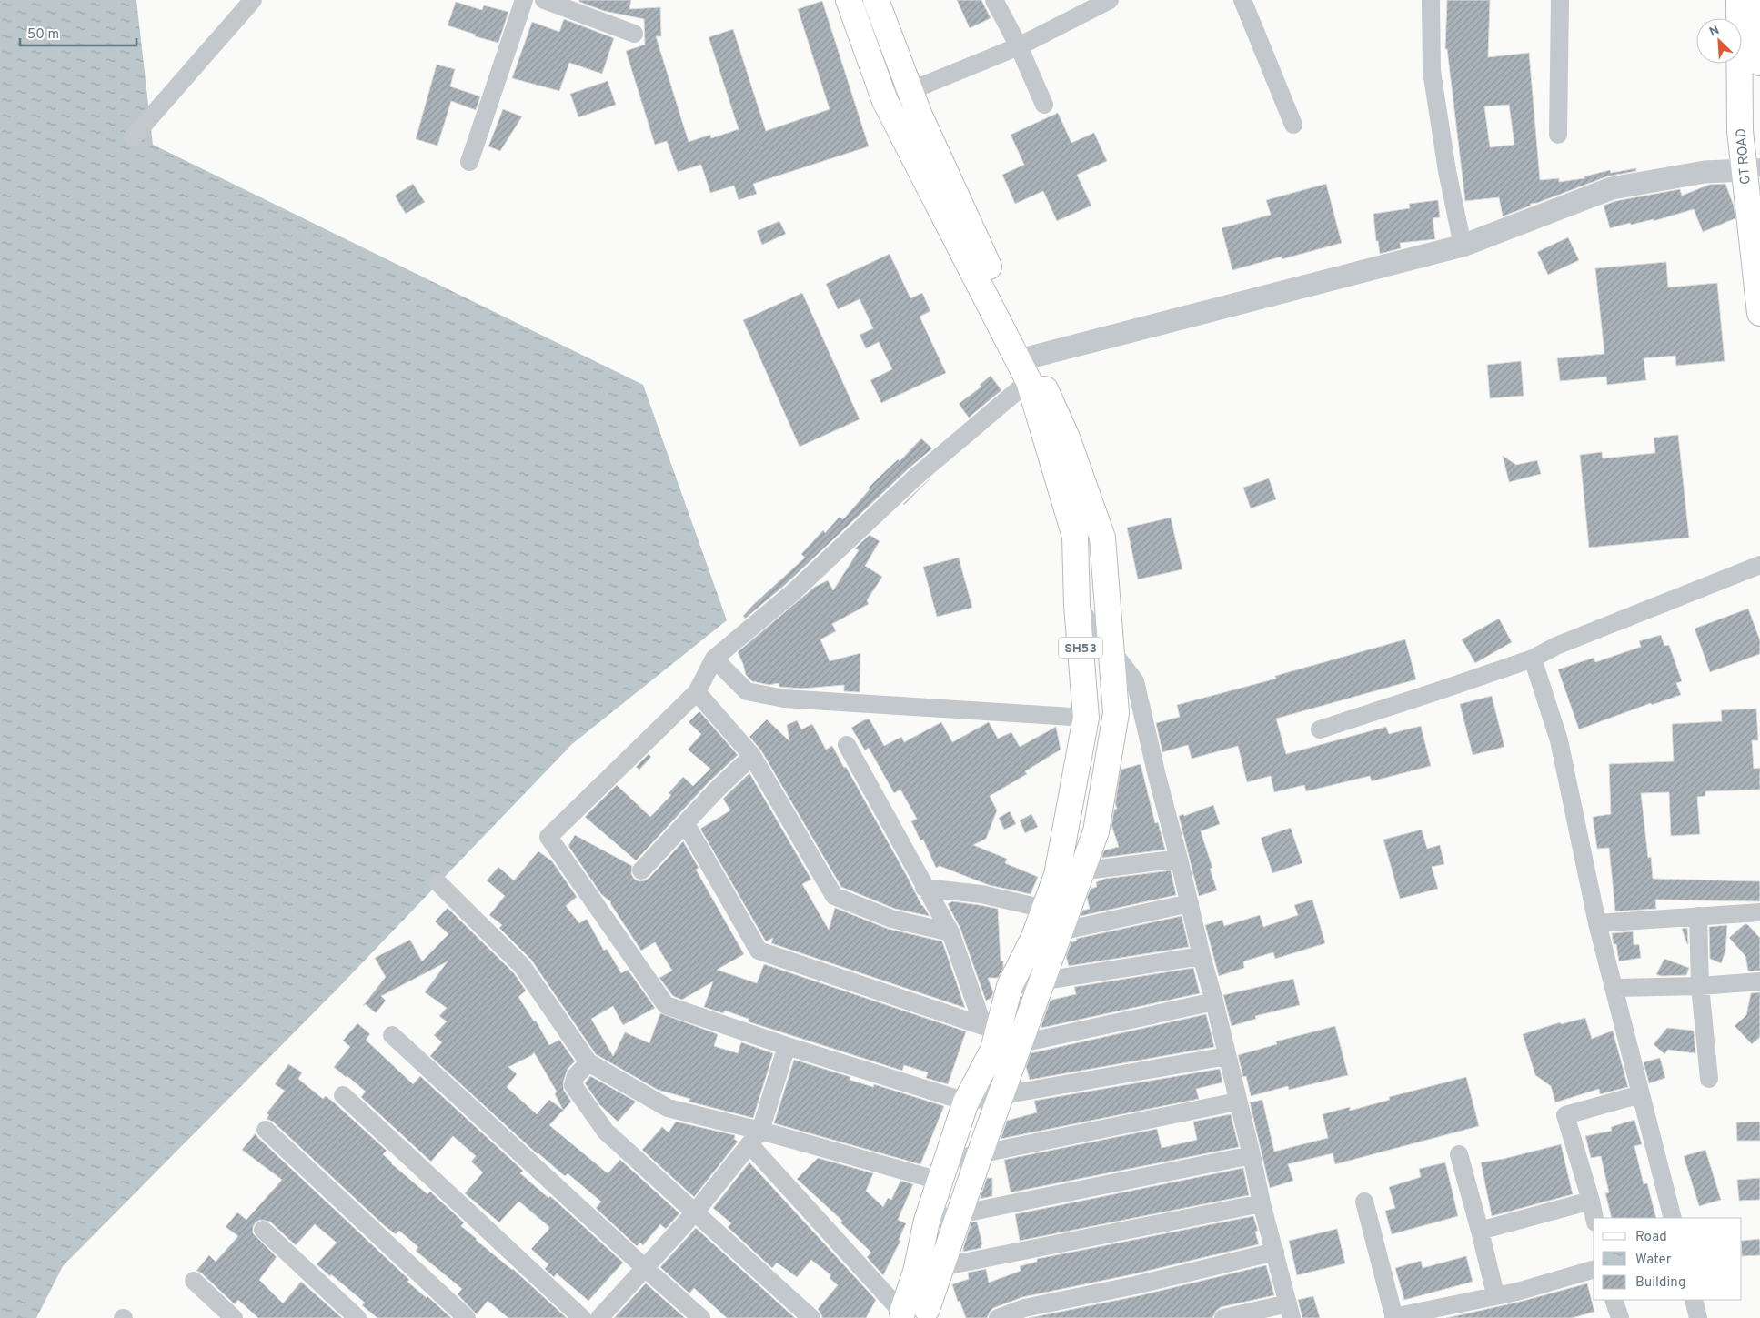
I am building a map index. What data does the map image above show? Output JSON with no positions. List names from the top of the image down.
{
  "streets": {
    "main road": ["GT ROAD", "SH53"]
  },
  "legend": ["Road", "Water", "Building"],
  "scale_bar": "50 m",
  "north": "top left"
}
